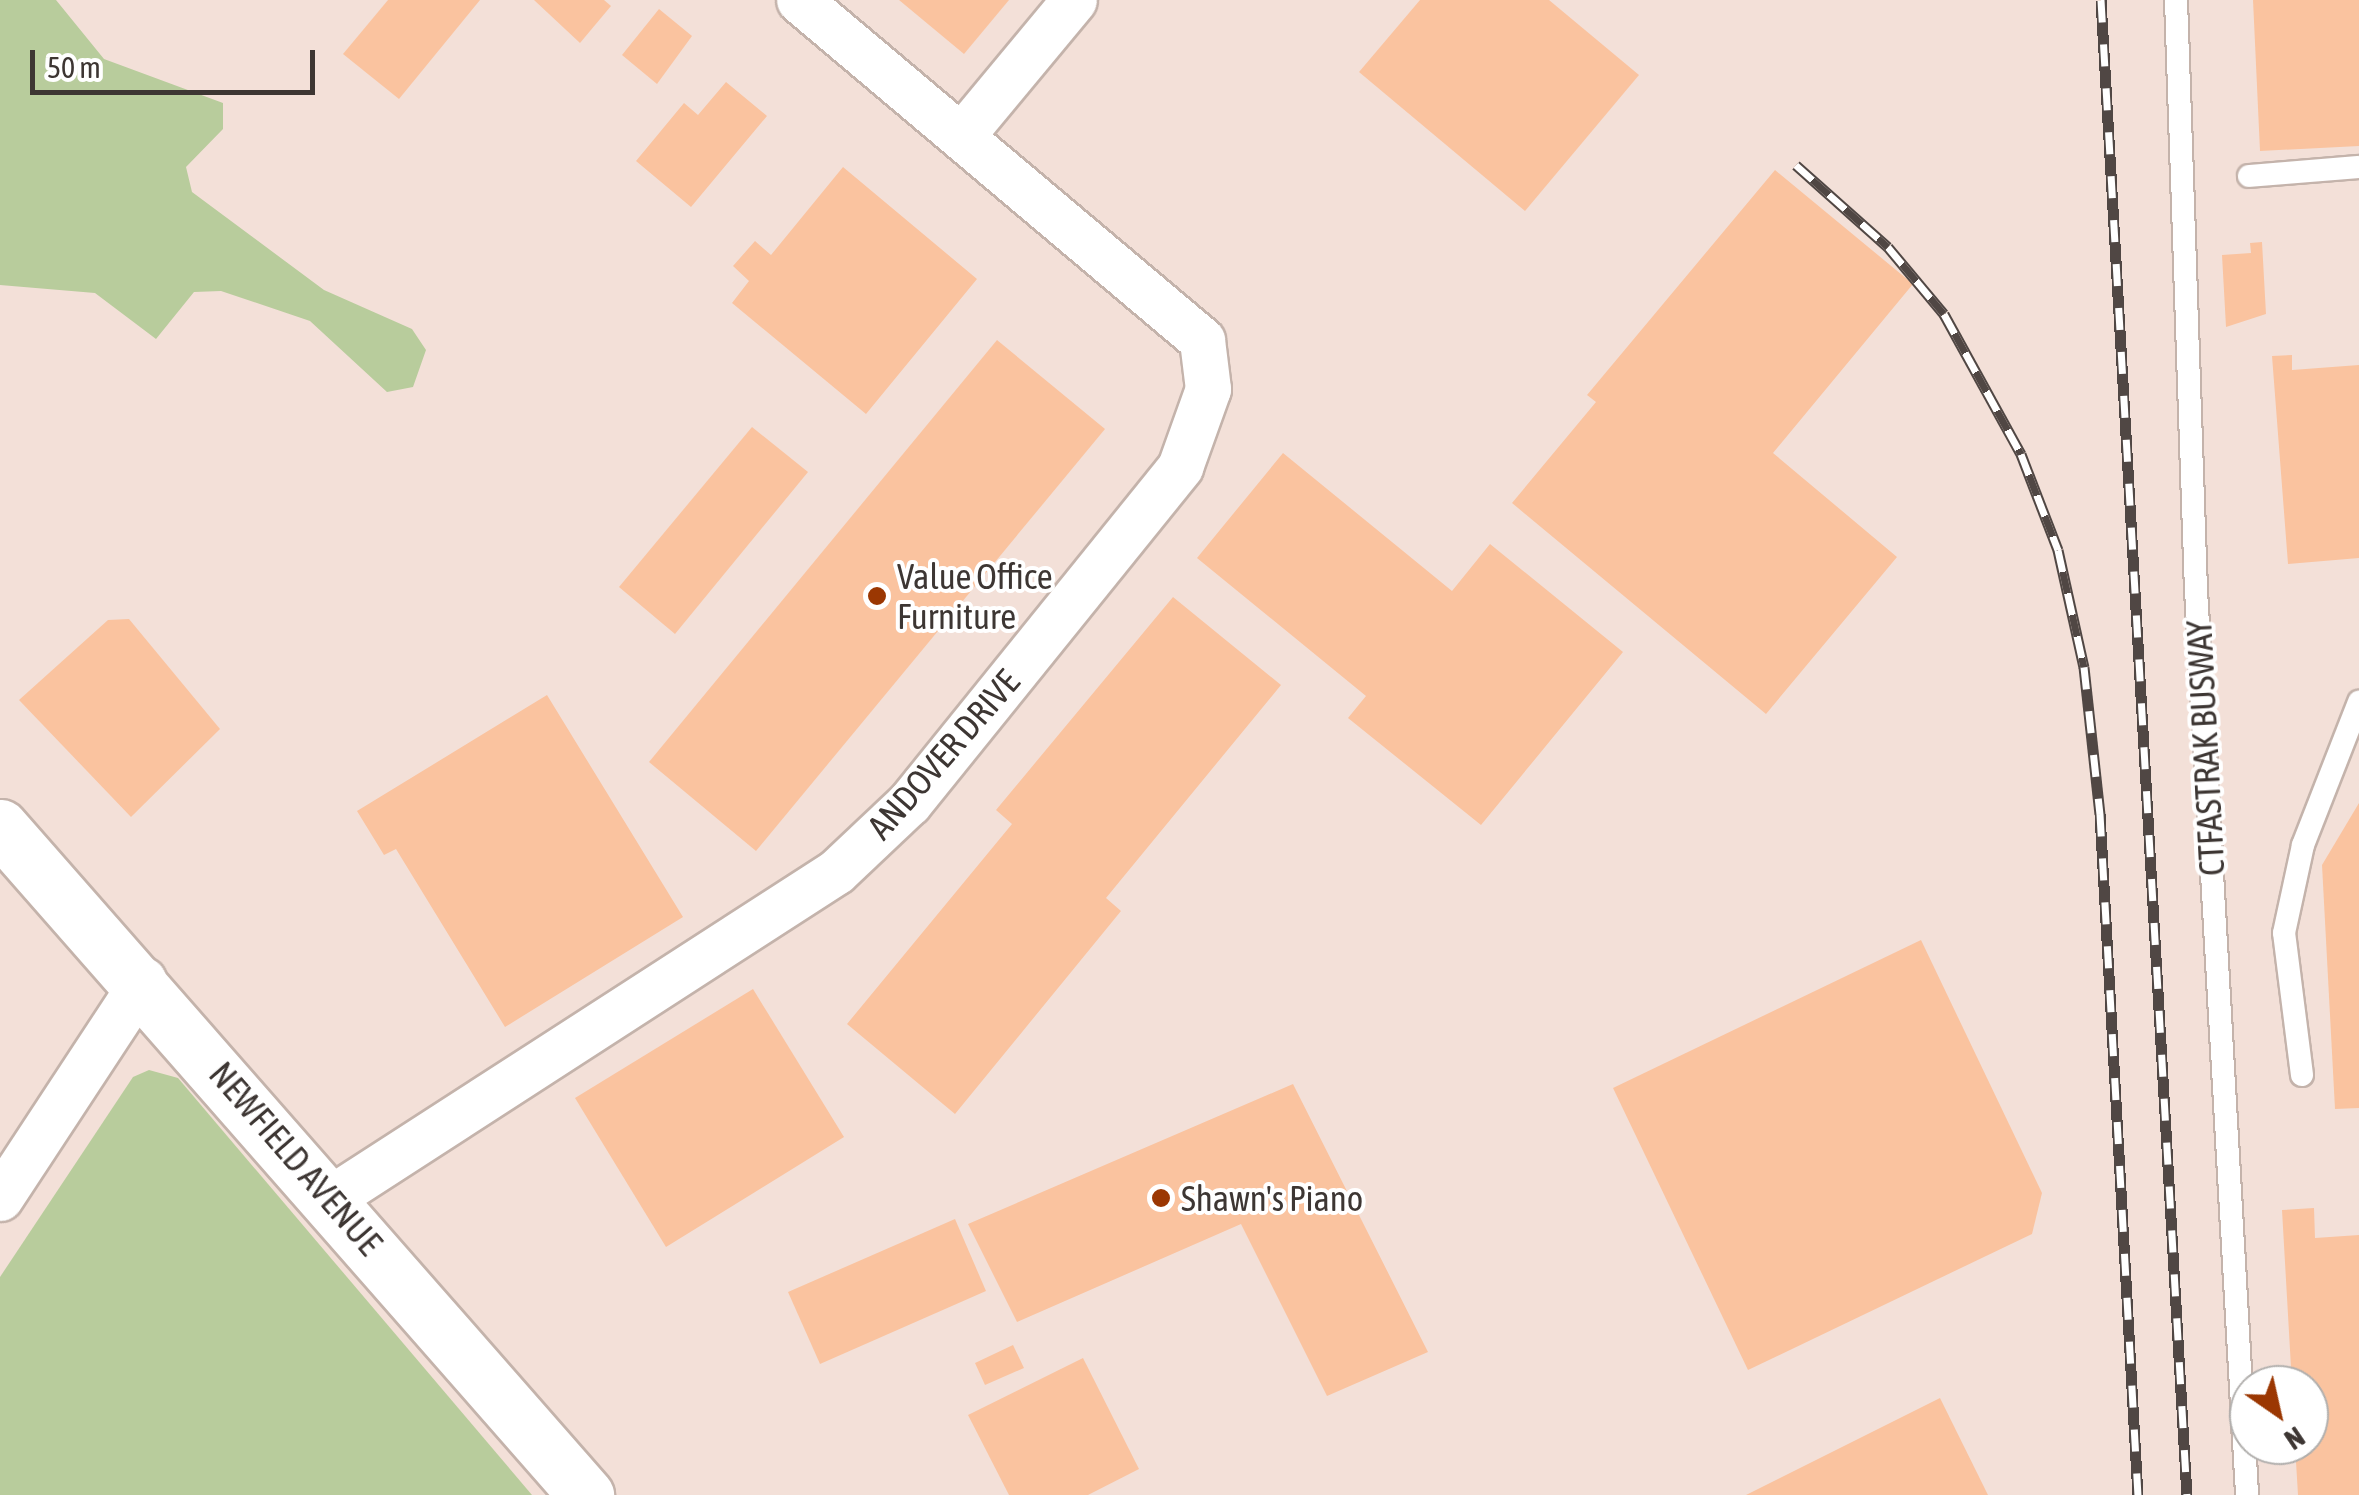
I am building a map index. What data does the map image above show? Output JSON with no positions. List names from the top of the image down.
{
  "streets": {
    "street": ["ANDOVER DRIVE", "NEWFIELD AVENUE"],
    "lane": ["CTFASTRAK BUSWAY"]
  },
  "crossings": [
    ["ANDOVER DRIVE", "NEWFIELD AVENUE"]
  ],
  "places": ["Value Office Furniture", "Shawn's Piano"],
  "scale_bar": "50 m",
  "north": "bottom right"
}
